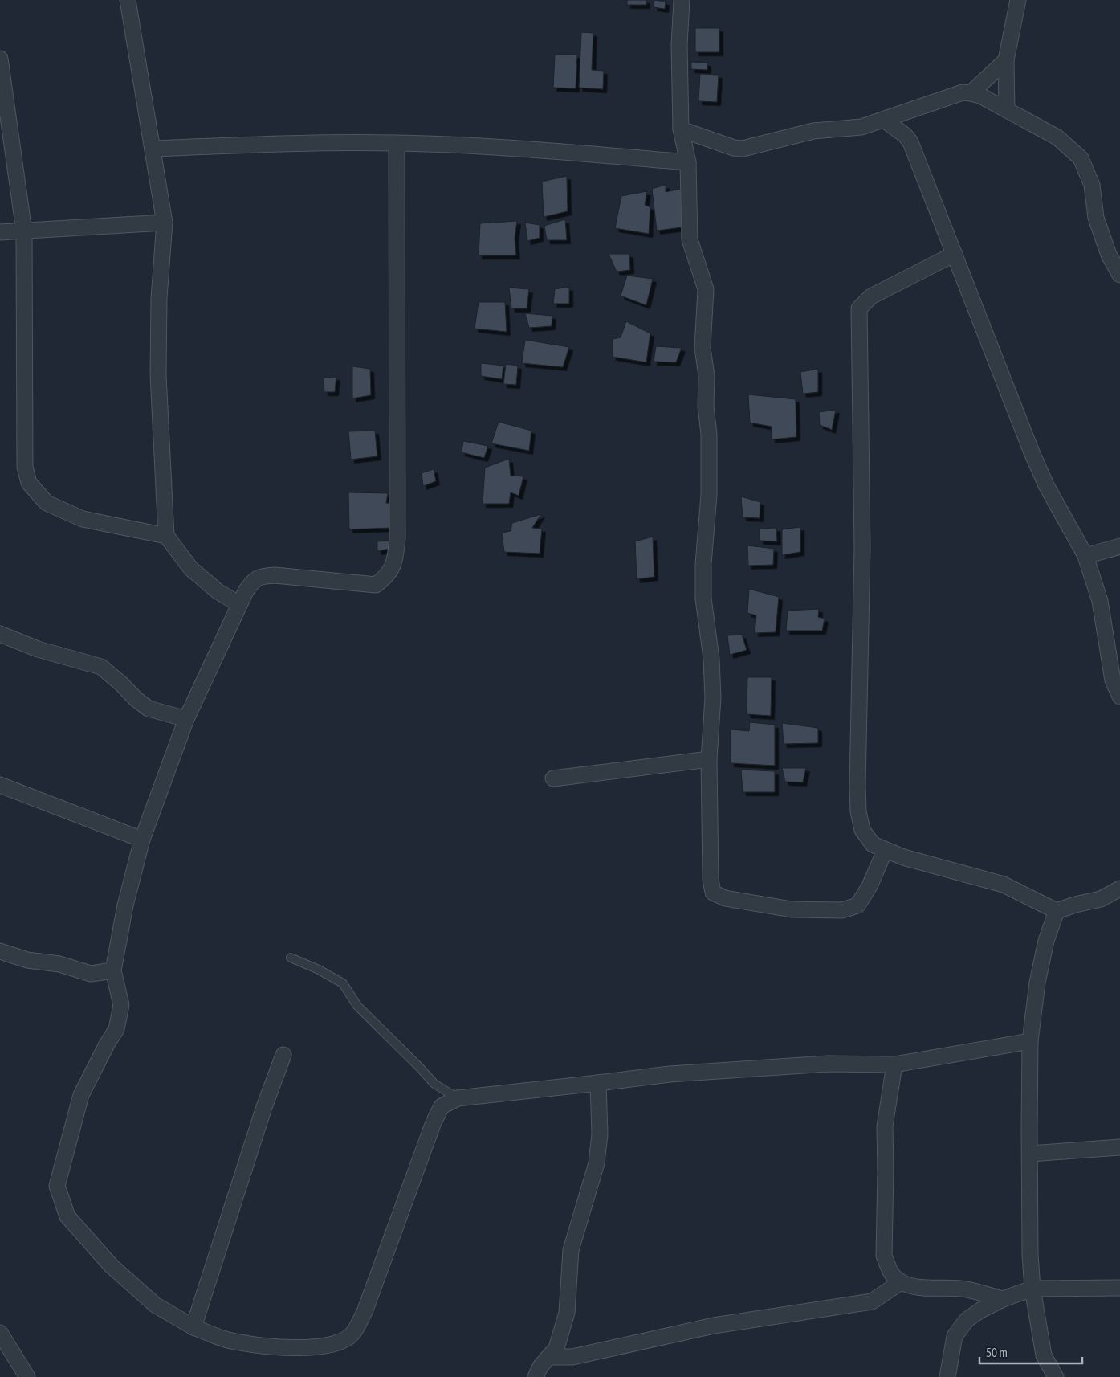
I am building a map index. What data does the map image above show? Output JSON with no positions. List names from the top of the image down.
{
  "scale_bar": "50 m"
}
